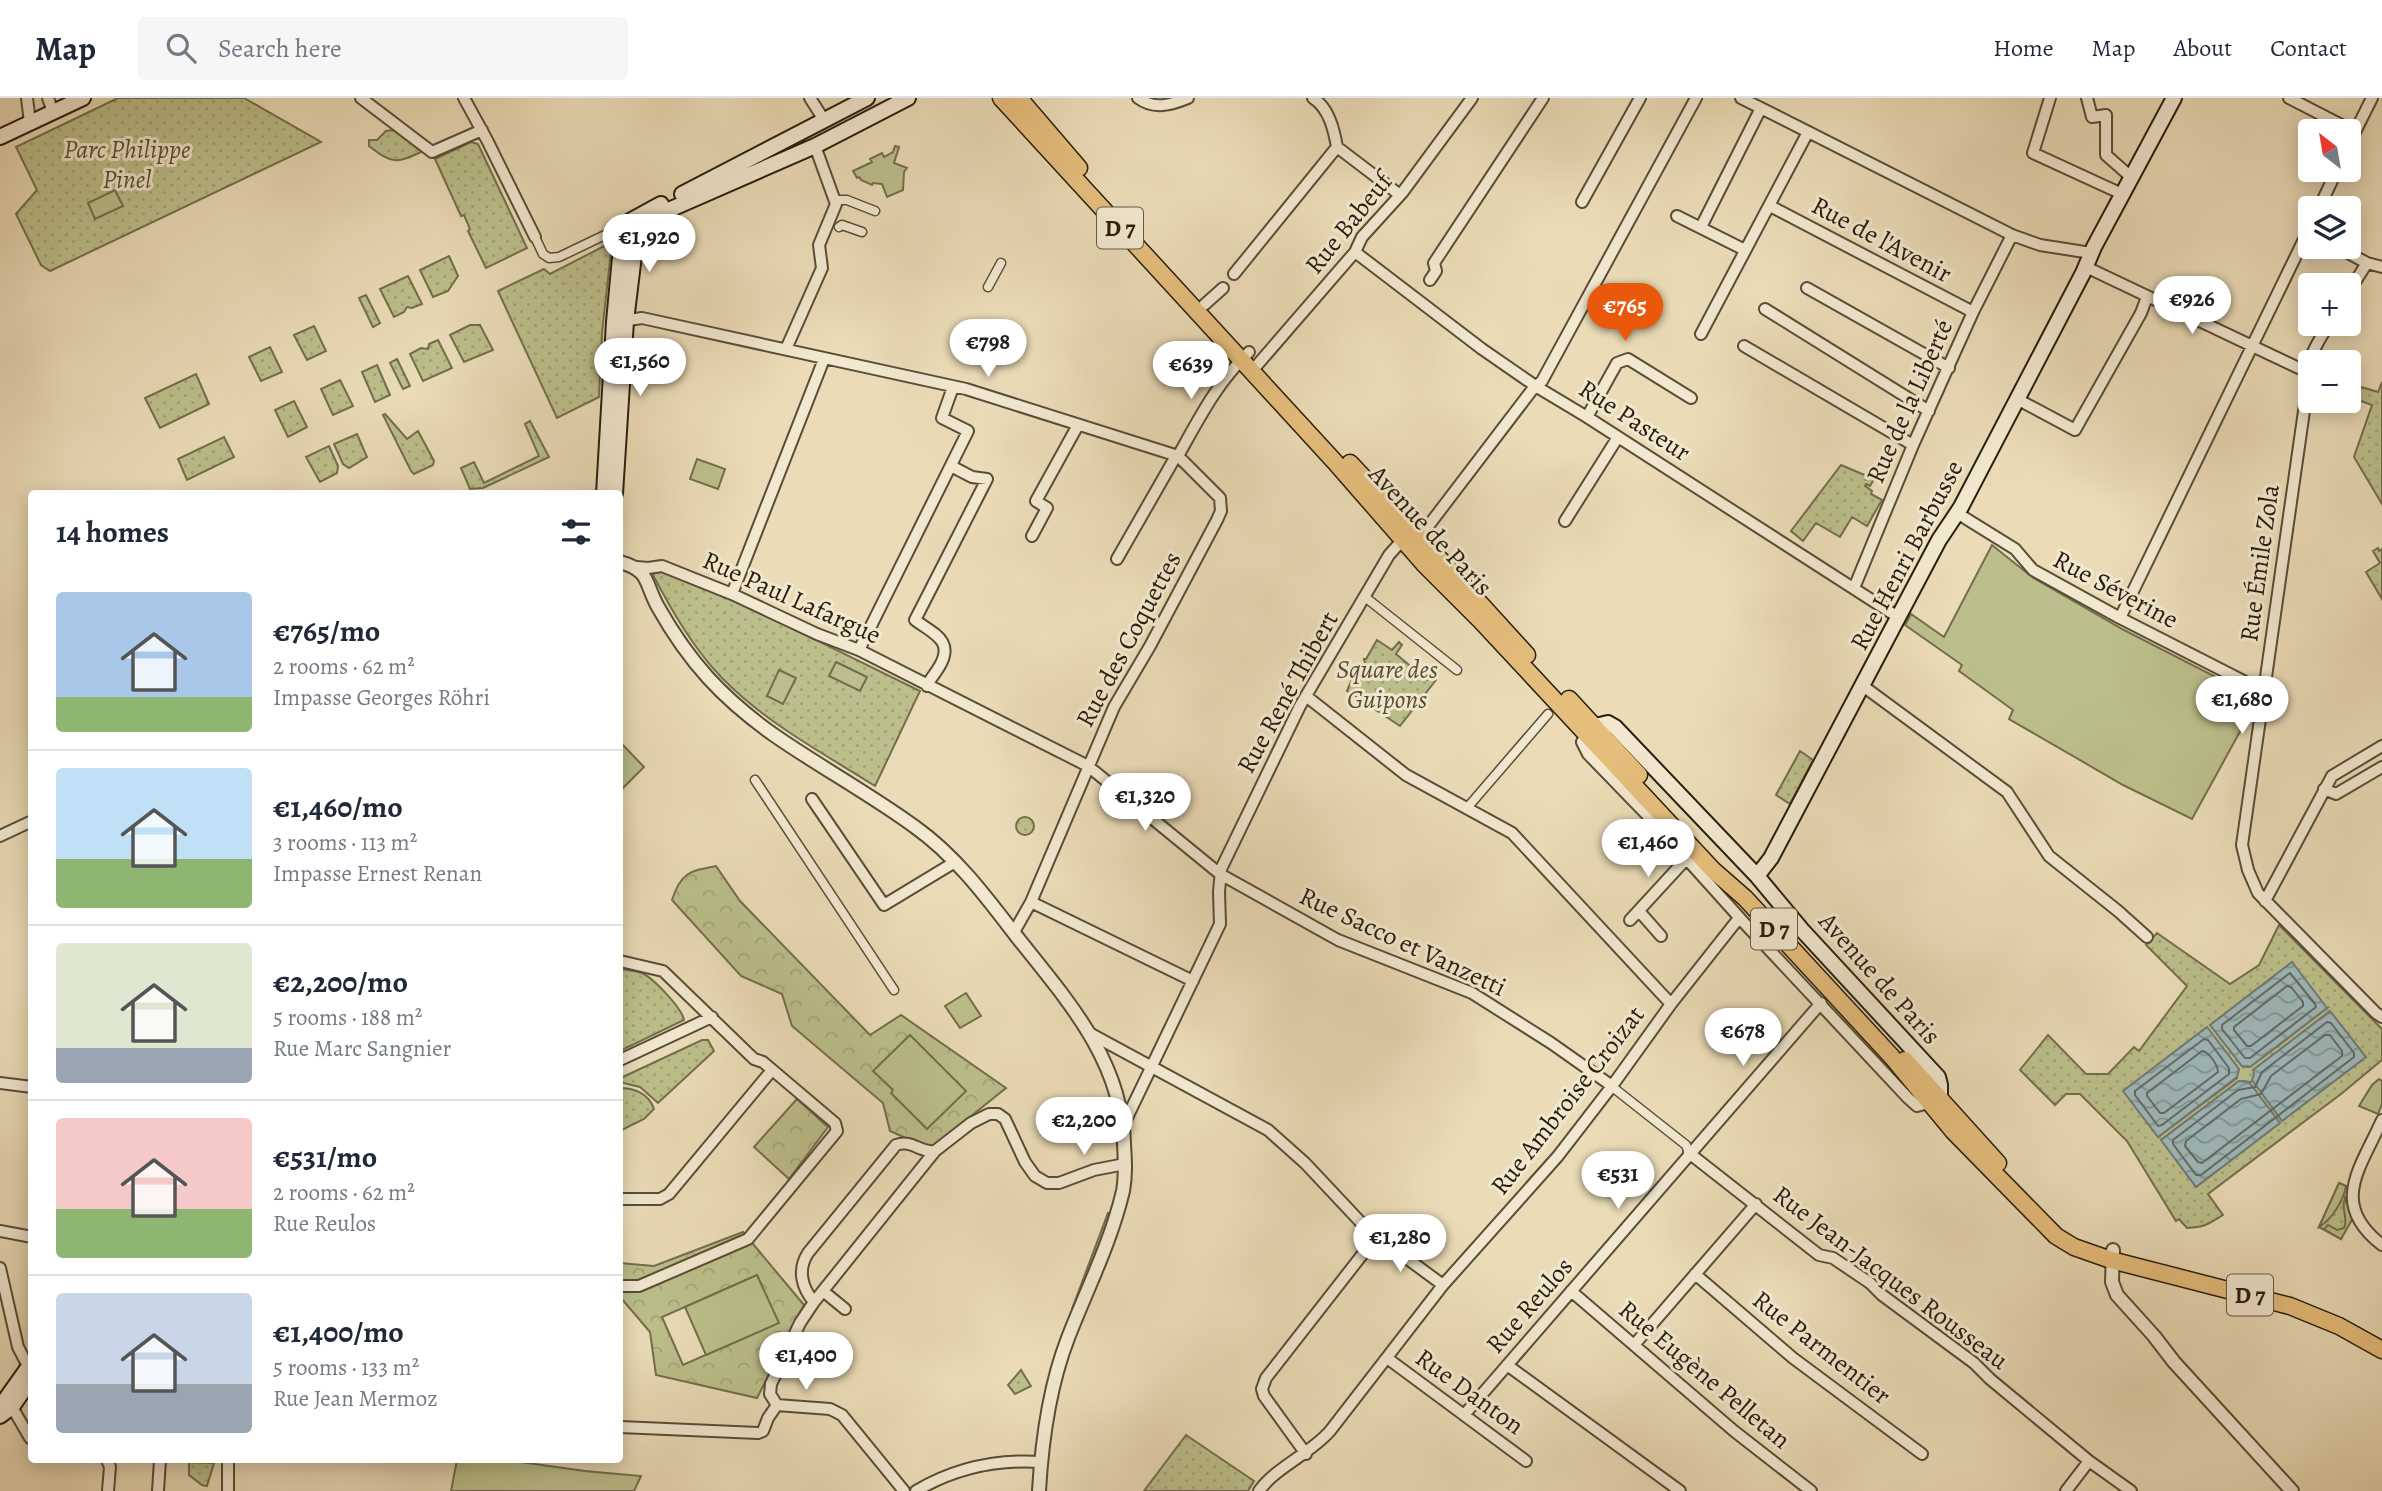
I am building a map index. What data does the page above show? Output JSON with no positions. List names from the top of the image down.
{
  "streets": {
    "main road": ["D 7", "Avenue de Paris", "Rue Henri Barbusse"],
    "street": [
      "Rue Babeuf",
      "Rue de l'Avenir",
      "Rue de la Liberté",
      "Rue Pasteur",
      "Rue Émile Zola",
      "Rue Séverine",
      "Rue Paul Lafargue",
      "Rue des Coquettes",
      "Rue René Thibert",
      "Rue Sacco et Vanzetti",
      "Rue Ambroise Croizat",
      "Rue Jean-Jacques Rousseau",
      "Rue Reulos",
      "Rue Parmentier",
      "Rue Eugène Pelletan",
      "Rue Danton"
    ]
  },
  "crossings": [
    ["Rue Babeuf", "D 7"],
    ["Rue Babeuf", "Rue Pasteur"],
    ["Rue Babeuf", "Avenue de Paris"],
    ["Rue Babeuf", "Rue des Coquettes"],
    ["D 7", "Avenue de Paris"],
    ["Rue de l'Avenir", "Rue de la Liberté"],
    ["Rue de la Liberté", "Rue Pasteur"],
    ["Rue Pasteur", "Rue Henri Barbusse"],
    ["Rue Pasteur", "Rue René Thibert"],
    ["Avenue de Paris", "Rue Henri Barbusse"],
    ["Avenue de Paris", "Rue René Thibert"],
    ["Avenue de Paris", "Rue Ambroise Croizat"],
    ["Avenue de Paris", "Rue Reulos"],
    ["Rue Henri Barbusse", "Rue Séverine"],
    ["Rue Émile Zola", "Rue Séverine"],
    ["Rue Paul Lafargue", "Rue Sacco et Vanzetti"],
    ["Rue des Coquettes", "Rue Sacco et Vanzetti"],
    ["Rue René Thibert", "Rue Sacco et Vanzetti"],
    ["Rue Sacco et Vanzetti", "Rue Ambroise Croizat"],
    ["Rue Ambroise Croizat", "Rue Danton"],
    ["Rue Jean-Jacques Rousseau", "Rue Reulos"],
    ["Rue Reulos", "Rue Eugène Pelletan"],
    ["Rue Reulos", "Rue Danton"]
  ],
  "parks": ["Parc Philippe Pinel", "Square des Guipons"],
  "north": "top left",
  "page": {
    "header": "Map",
    "search": "Search here",
    "nav": [
      "Home",
      "Map",
      "About",
      "Contact"
    ],
    "map_buttons": ["+", "−"],
    "price": [
      "€1,920",
      "€926",
      "€765",
      "€798",
      "€1,560",
      "€639",
      "€1,680",
      "€1,320",
      "€1,460",
      "€678",
      "€2,200",
      "€531",
      "€1,280",
      "€1,400"
    ],
    "heading": "14 homes",
    "list": [
      {
        "name": "€765/mo",
        "note": "2 rooms · 62 m² · Impasse Georges Röhri"
      },
      {
        "name": "€1,460/mo",
        "note": "3 rooms · 113 m² · Impasse Ernest Renan"
      },
      {
        "name": "€2,200/mo",
        "note": "5 rooms · 188 m² · Rue Marc Sangnier"
      },
      {
        "name": "€531/mo",
        "note": "2 rooms · 62 m² · Rue Reulos"
      },
      {
        "name": "€1,400/mo",
        "note": "5 rooms · 133 m² · Rue Jean Mermoz"
      }
    ]
  }
}
